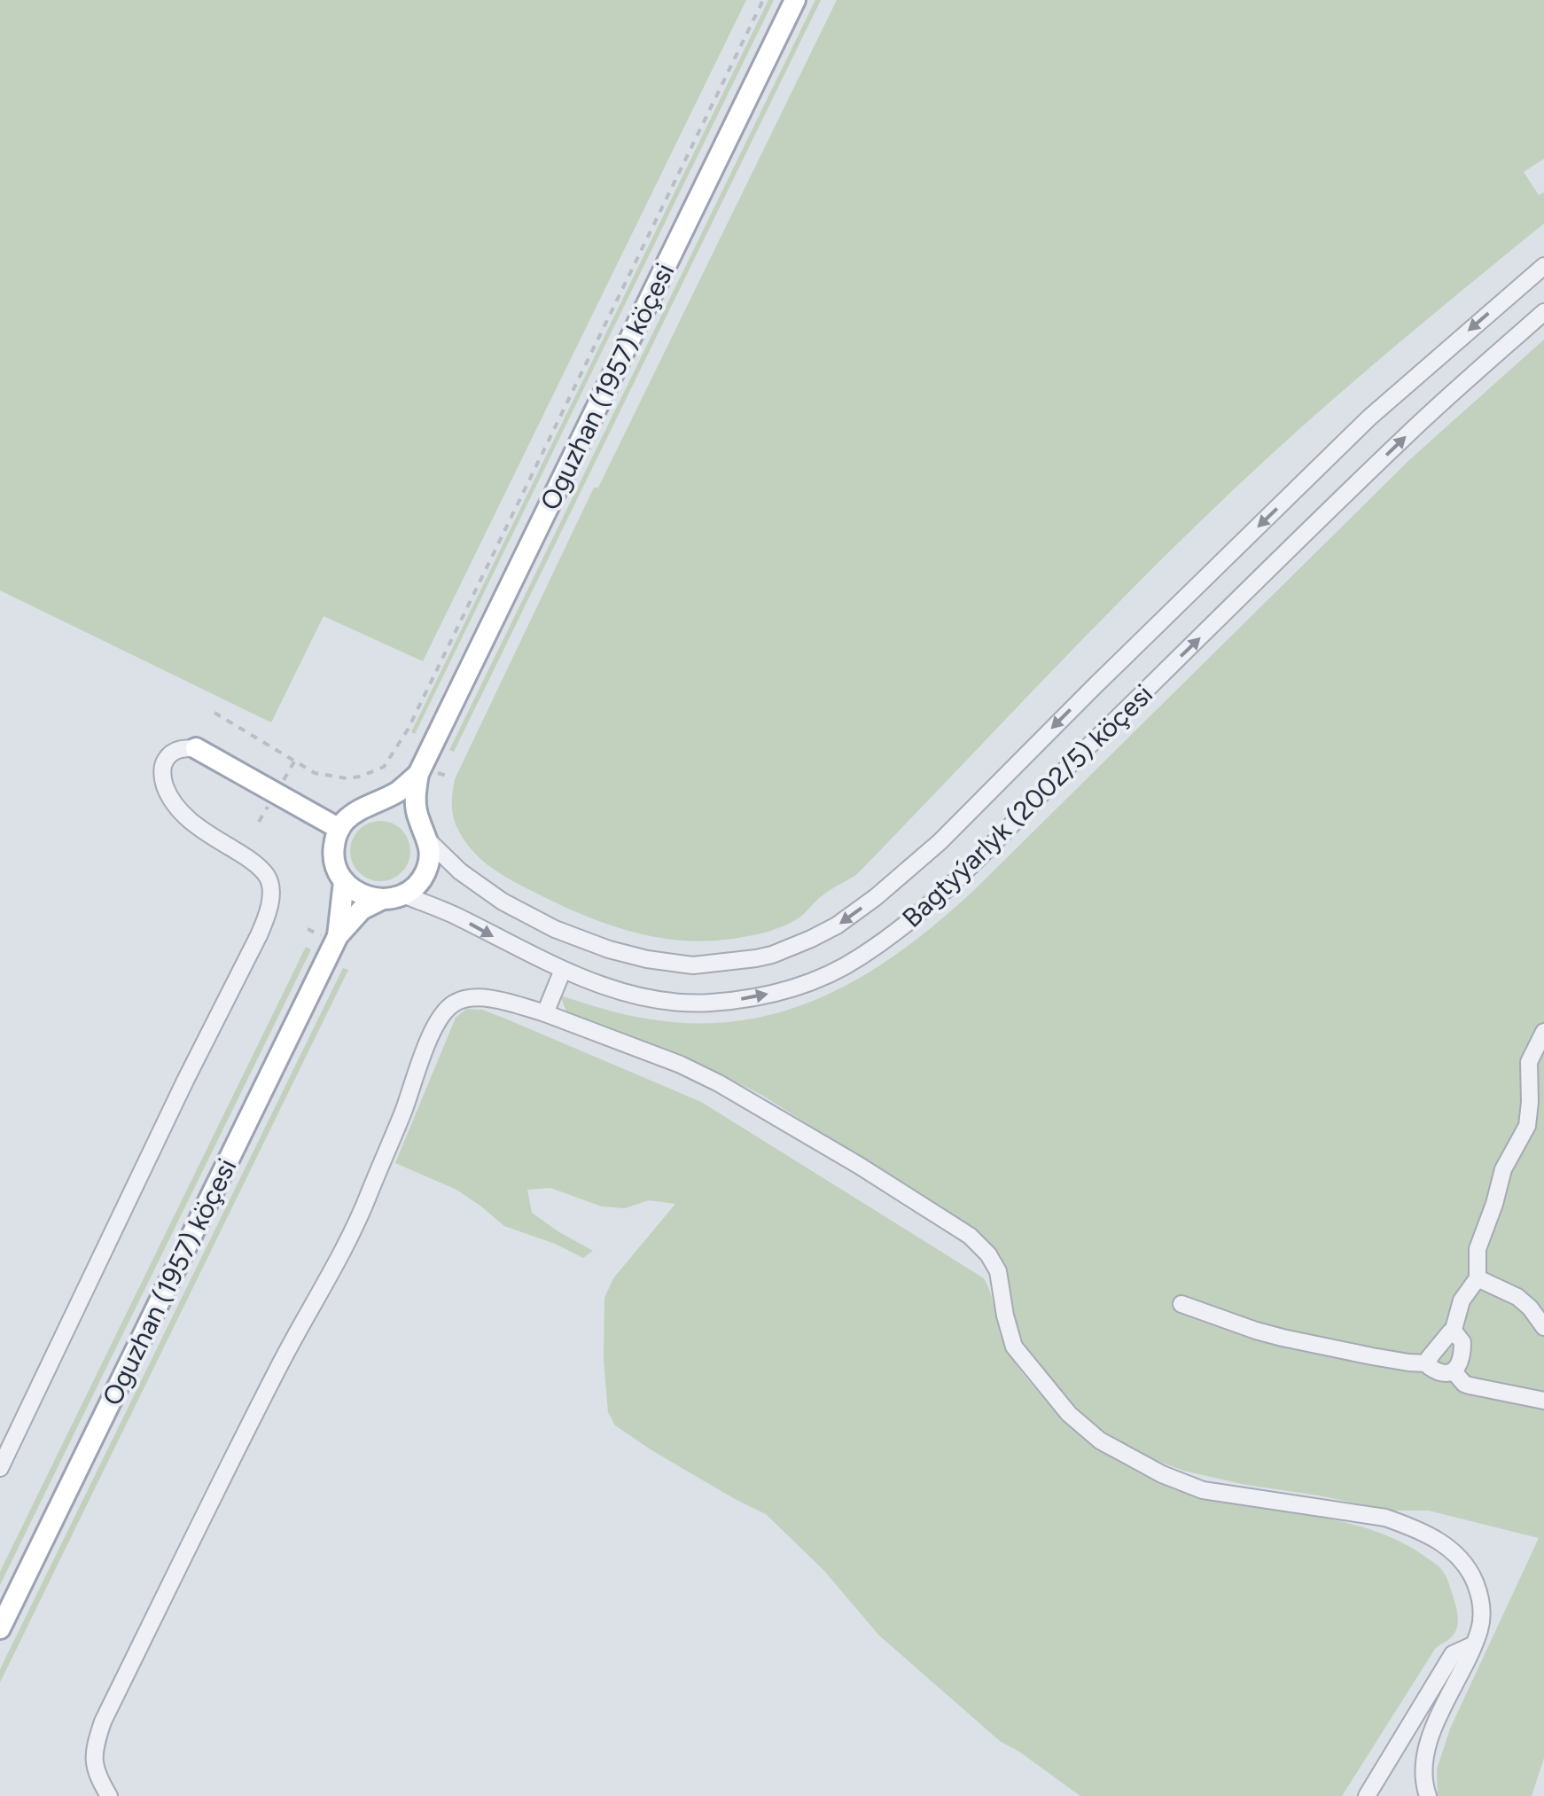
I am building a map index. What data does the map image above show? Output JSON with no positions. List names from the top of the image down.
{
  "streets": {
    "main road": ["Oguzhan (1957) köçesi"],
    "street": ["Bagtyýarlyk (2002/5) köçesi"]
  },
  "crossings": [
    ["Oguzhan (1957) köçesi", "Bagtyýarlyk (2002/5) köçesi"]
  ]
}
